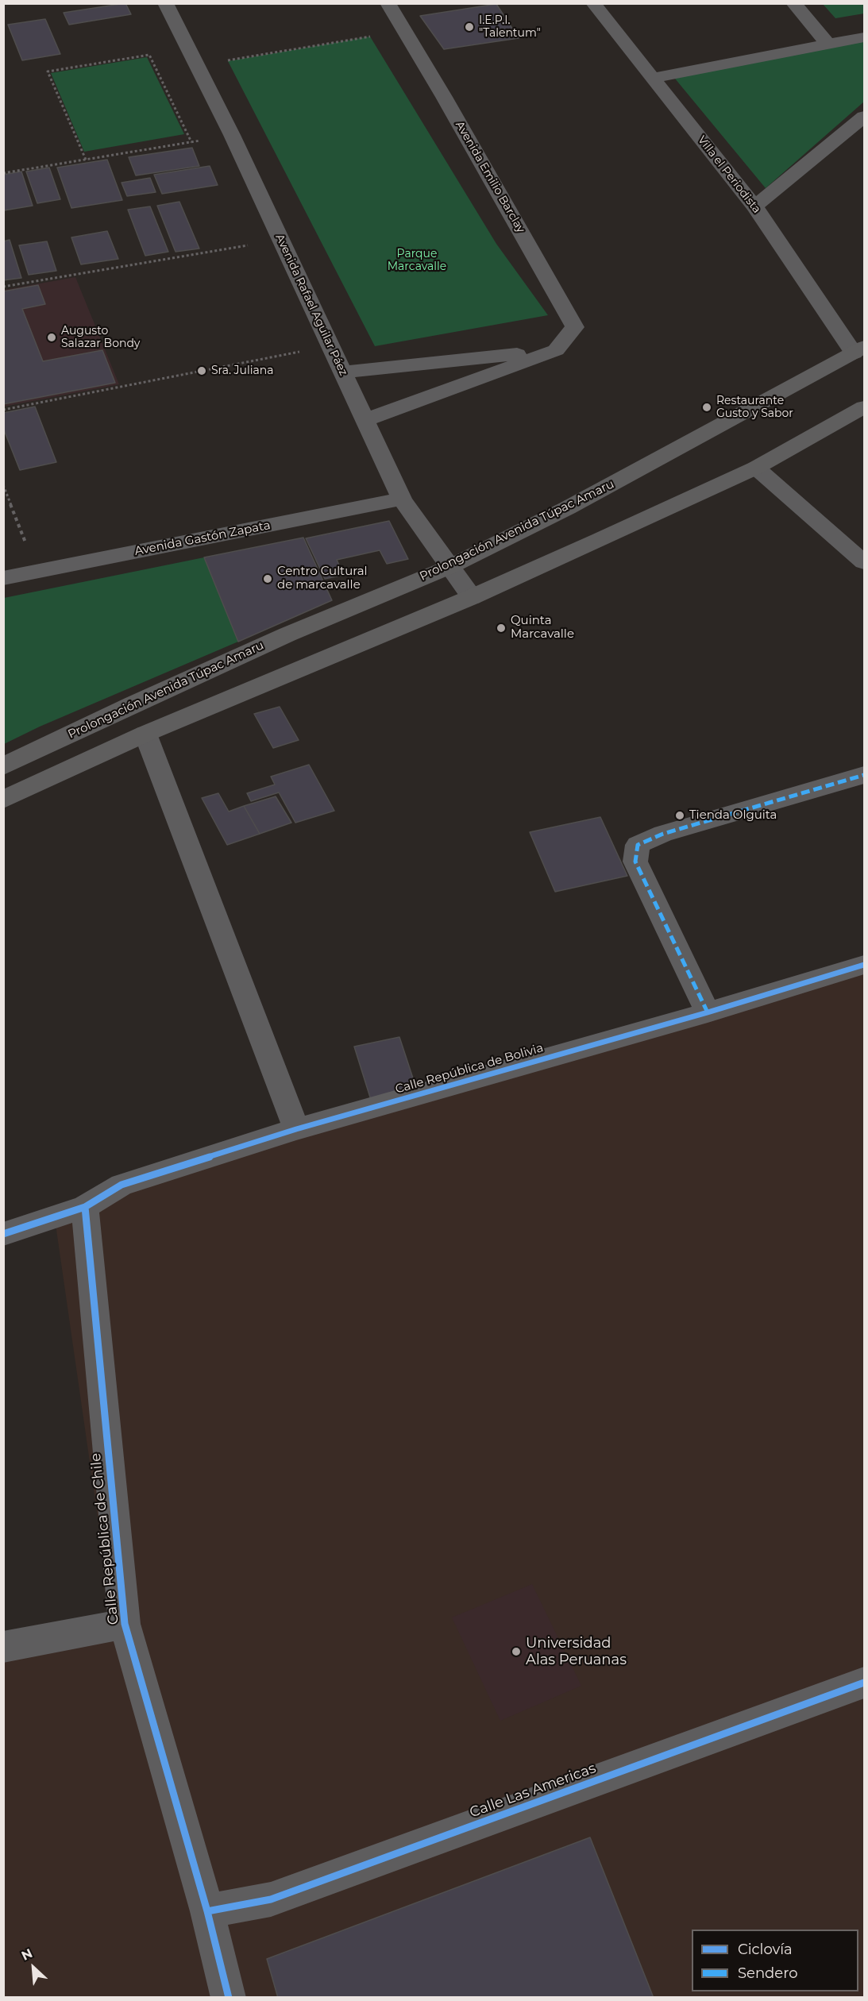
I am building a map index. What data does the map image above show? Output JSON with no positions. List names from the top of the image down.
{
  "streets": {
    "main road": ["Prolongación Avenida Túpac Amaru"],
    "street": [
      "Villa el Periodista",
      "Avenida Emilio Barclay",
      "Avenida Rafael Aguilar Páez",
      "Avenida Gastón Zapata",
      "Calle República de Bolivia",
      "Calle República de Chile",
      "Calle Las Americas"
    ]
  },
  "crossings": [
    ["Villa el Periodista", "Prolongación Avenida Túpac Amaru"],
    ["Avenida Rafael Aguilar Páez", "Prolongación Avenida Túpac Amaru"],
    ["Avenida Rafael Aguilar Páez", "Avenida Gastón Zapata"],
    ["Calle República de Bolivia", "Calle República de Chile"],
    ["Calle República de Chile", "Calle Las Americas"]
  ],
  "parks": ["Parque Marcavalle"],
  "places": [
    "I.E.P.I. \"Talentum\"",
    "Augusto Salazar Bondy",
    "Sra. Juliana",
    "Restaurante Gusto y Sabor",
    "Centro Cultural de marcavalle",
    "Quinta Marcavalle",
    "Tienda Olguita",
    "Universidad Alas Peruanas"
  ],
  "legend": ["Ciclovía", "Sendero"],
  "north": "top left"
}
